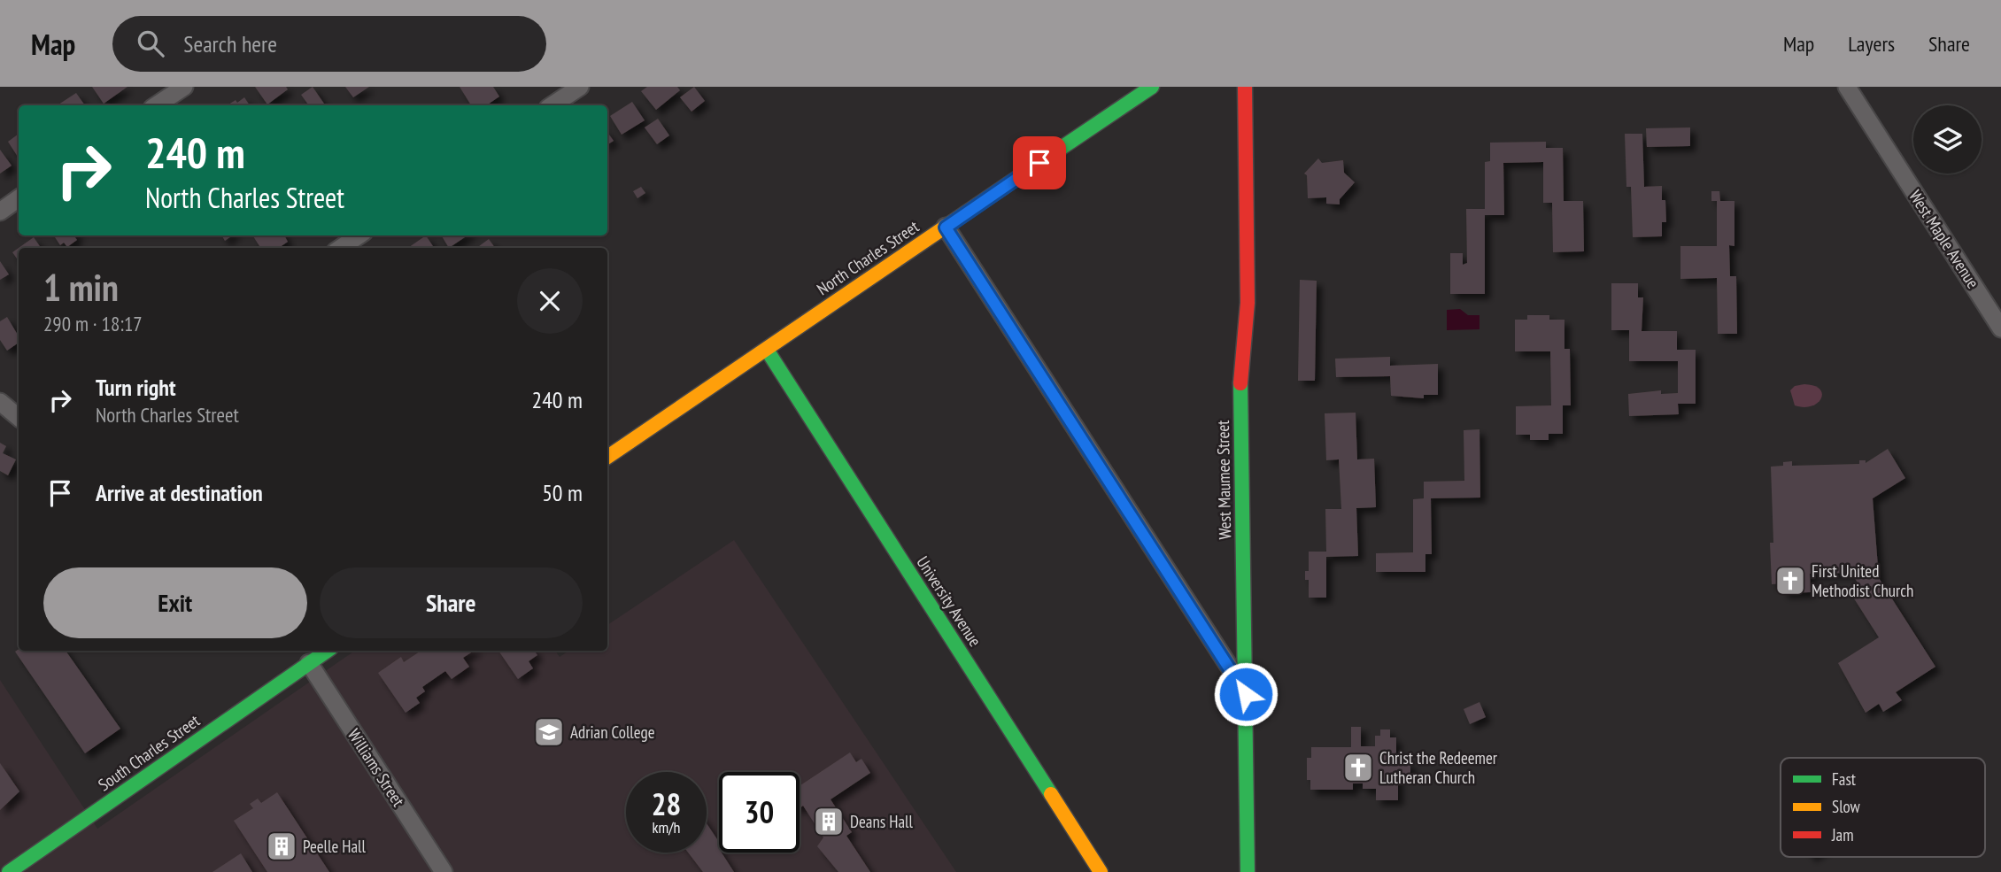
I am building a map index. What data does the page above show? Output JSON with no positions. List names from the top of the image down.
{
  "streets": {
    "street": [
      "West Maple Avenue",
      "North Charles Street",
      "West Maumee Street",
      "University Avenue",
      "South Charles Street",
      "Williams Street"
    ]
  },
  "crossings": [
    ["North Charles Street", "University Avenue"],
    ["South Charles Street", "Williams Street"]
  ],
  "places": {
    "church": ["First United Methodist Church", "Christ the Redeemer Lutheran Church"],
    "school or university": ["Adrian College"],
    "building": ["Deans Hall", "Peelle Hall"]
  },
  "legend": ["Fast", "Slow", "Jam"],
  "page": {
    "header": "Map",
    "search": "Search here",
    "nav": ["Map", "Layers", "Share"],
    "turn": ["240 m", "North Charles Street"],
    "heading": ["1 min", "290 m · 18:17"],
    "list": [
      {
        "name": "Turn right",
        "note": "North Charles Street",
        "value": "240 m"
      },
      {
        "name": "Arrive at destination",
        "value": "50 m"
      }
    ],
    "buttons": ["Exit", "Share"],
    "speed": "28 km/h",
    "limit": "30"
  }
}
